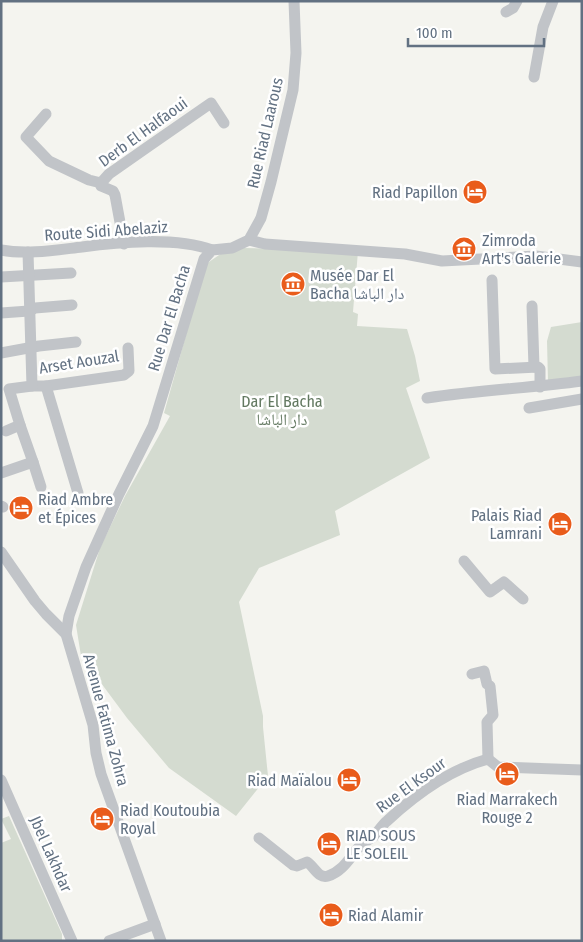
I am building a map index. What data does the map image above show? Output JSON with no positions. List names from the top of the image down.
{
  "streets": {
    "street": [
      "Derb El Halfaoui",
      "Rue Riad Laarous",
      "Route Sidi Abelaziz",
      "Rue Dar El Bacha",
      "Arset Aouzal",
      "Avenue Fatima Zohra",
      "Rue El Ksour",
      "Jbel Lakhdar"
    ]
  },
  "crossings": [
    ["Derb El Halfaoui", "Route Sidi Abelaziz"],
    ["Route Sidi Abelaziz", "Rue Dar El Bacha"],
    ["Route Sidi Abelaziz", "Arset Aouzal"],
    ["Rue Dar El Bacha", "Avenue Fatima Zohra"]
  ],
  "parks": ["Dar El Bacha دار الباشا"],
  "places": {
    "hotel": [
      "Riad Papillon",
      "Riad Ambre et Épices",
      "Palais Riad Lamrani",
      "Riad Marrakech Rouge 2",
      "Riad Maïalou",
      "Riad Koutoubia Royal",
      "RIAD SOUS LE SOLEIL",
      "Riad Alamir"
    ],
    "museum": ["Zimroda Art's Galerie", "Musée Dar El Bacha دار الباشا"]
  },
  "scale_bar": "100 m"
}
